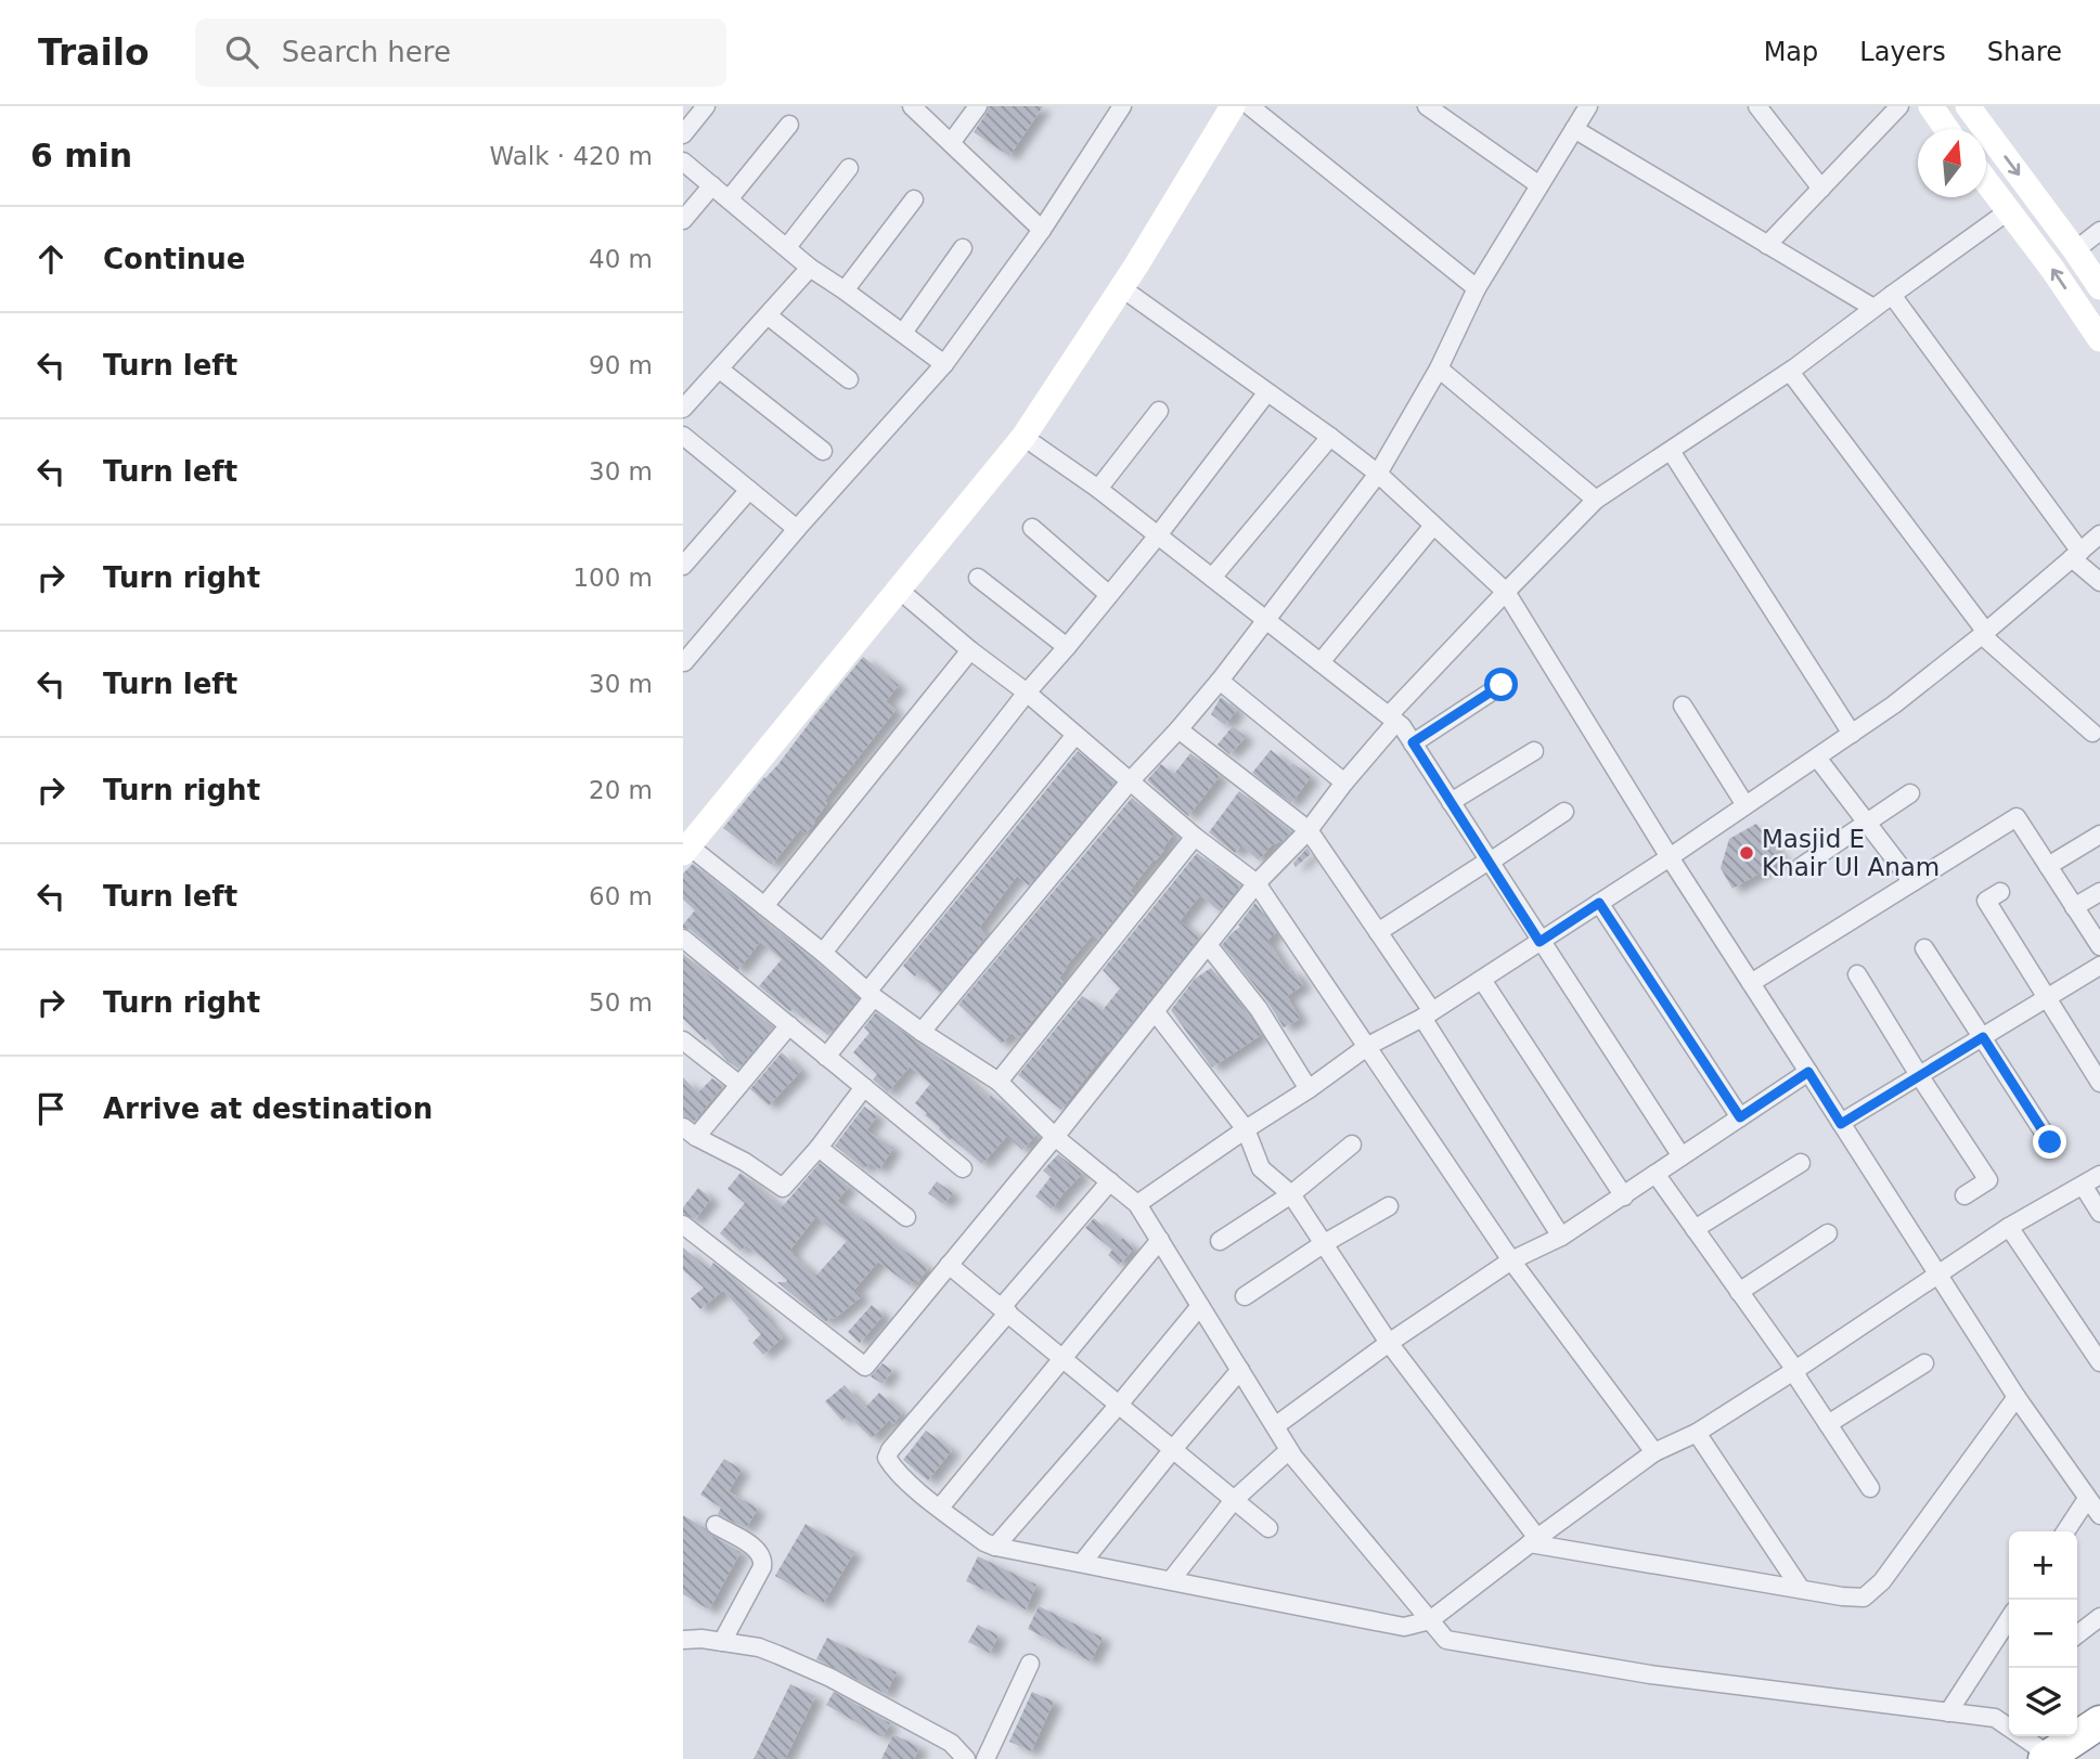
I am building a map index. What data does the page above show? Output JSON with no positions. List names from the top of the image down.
{
  "places": ["Masjid E Khair Ul Anam"],
  "north": "top",
  "page": {
    "header": "Trailo",
    "search": "Search here",
    "nav": ["Map", "Layers", "Share"],
    "heading": ["6 min", "Walk · 420 m"],
    "list": [
      ["Continue", "40 m"],
      ["Turn left", "90 m"],
      ["Turn left", "30 m"],
      ["Turn right", "100 m"],
      ["Turn left", "30 m"],
      ["Turn right", "20 m"],
      ["Turn left", "60 m"],
      ["Turn right", "50 m"],
      "Arrive at destination"
    ],
    "map_buttons": ["+", "−"]
  }
}
